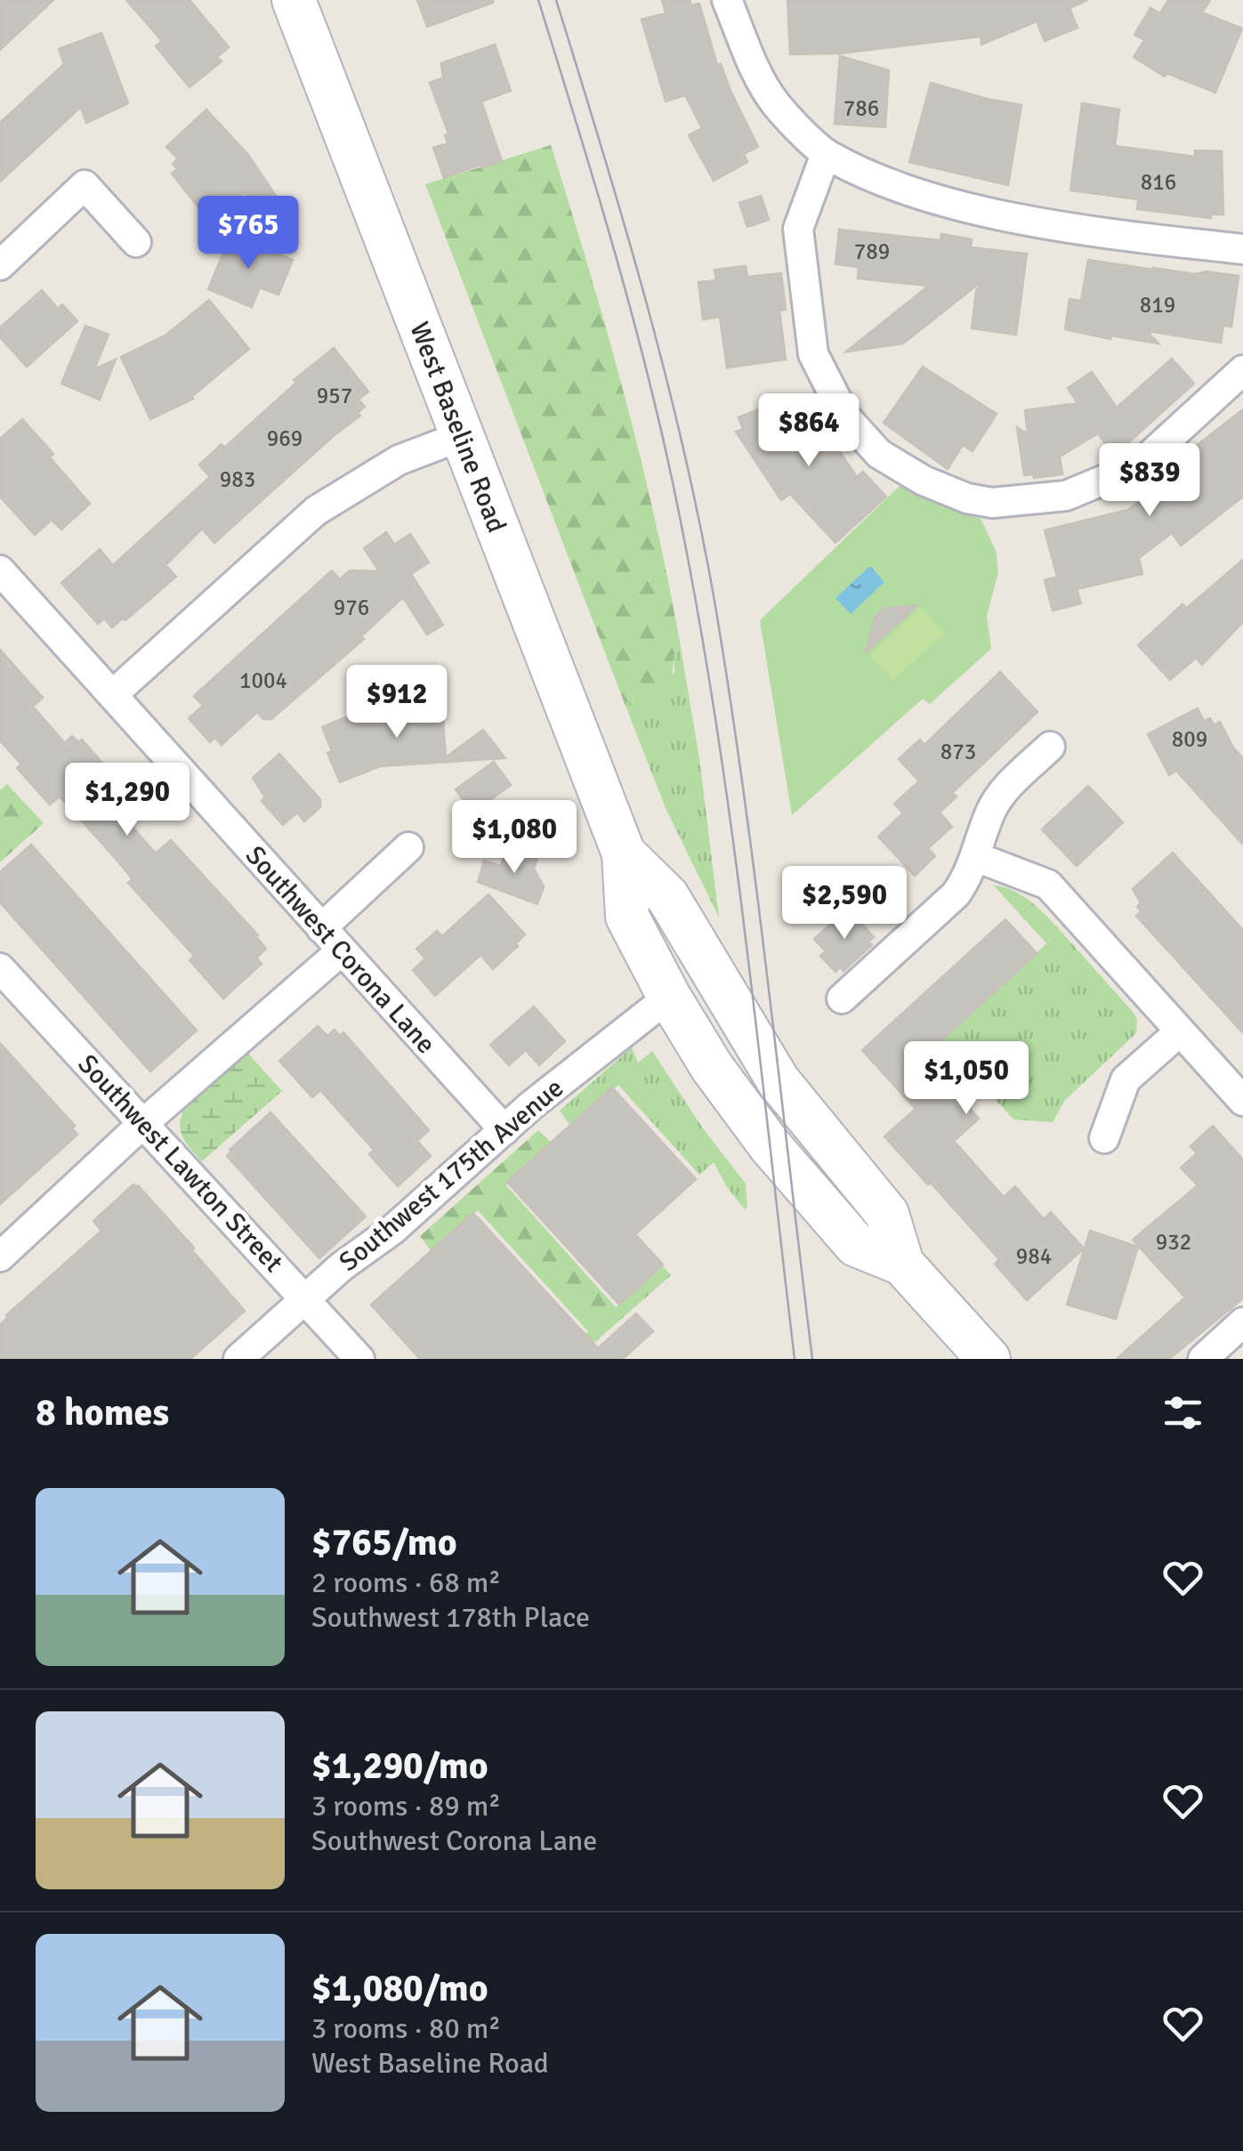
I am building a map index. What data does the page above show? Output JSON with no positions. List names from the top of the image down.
{
  "streets": {
    "main road": ["West Baseline Road"],
    "street": ["Southwest Corona Lane", "Southwest Lawton Street", "Southwest 175th Avenue"]
  },
  "crossings": [
    ["West Baseline Road", "Southwest 175th Avenue"],
    ["Southwest Corona Lane", "Southwest 175th Avenue"],
    ["Southwest Lawton Street", "Southwest 175th Avenue"]
  ],
  "house_numbers": [
    "786",
    "816",
    "789",
    "819",
    "957",
    "969",
    "983",
    "976",
    "1004",
    "809",
    "873",
    "932",
    "984"
  ],
  "page": {
    "price": [
      "$765",
      "$864",
      "$839",
      "$912",
      "$1,290",
      "$1,080",
      "$2,590",
      "$1,050"
    ],
    "heading": "8 homes",
    "list": [
      {
        "name": "$765/mo",
        "note": "2 rooms · 68 m² · Southwest 178th Place"
      },
      {
        "name": "$1,290/mo",
        "note": "3 rooms · 89 m² · Southwest Corona Lane"
      },
      {
        "name": "$1,080/mo",
        "note": "3 rooms · 80 m² · West Baseline Road"
      }
    ]
  }
}
